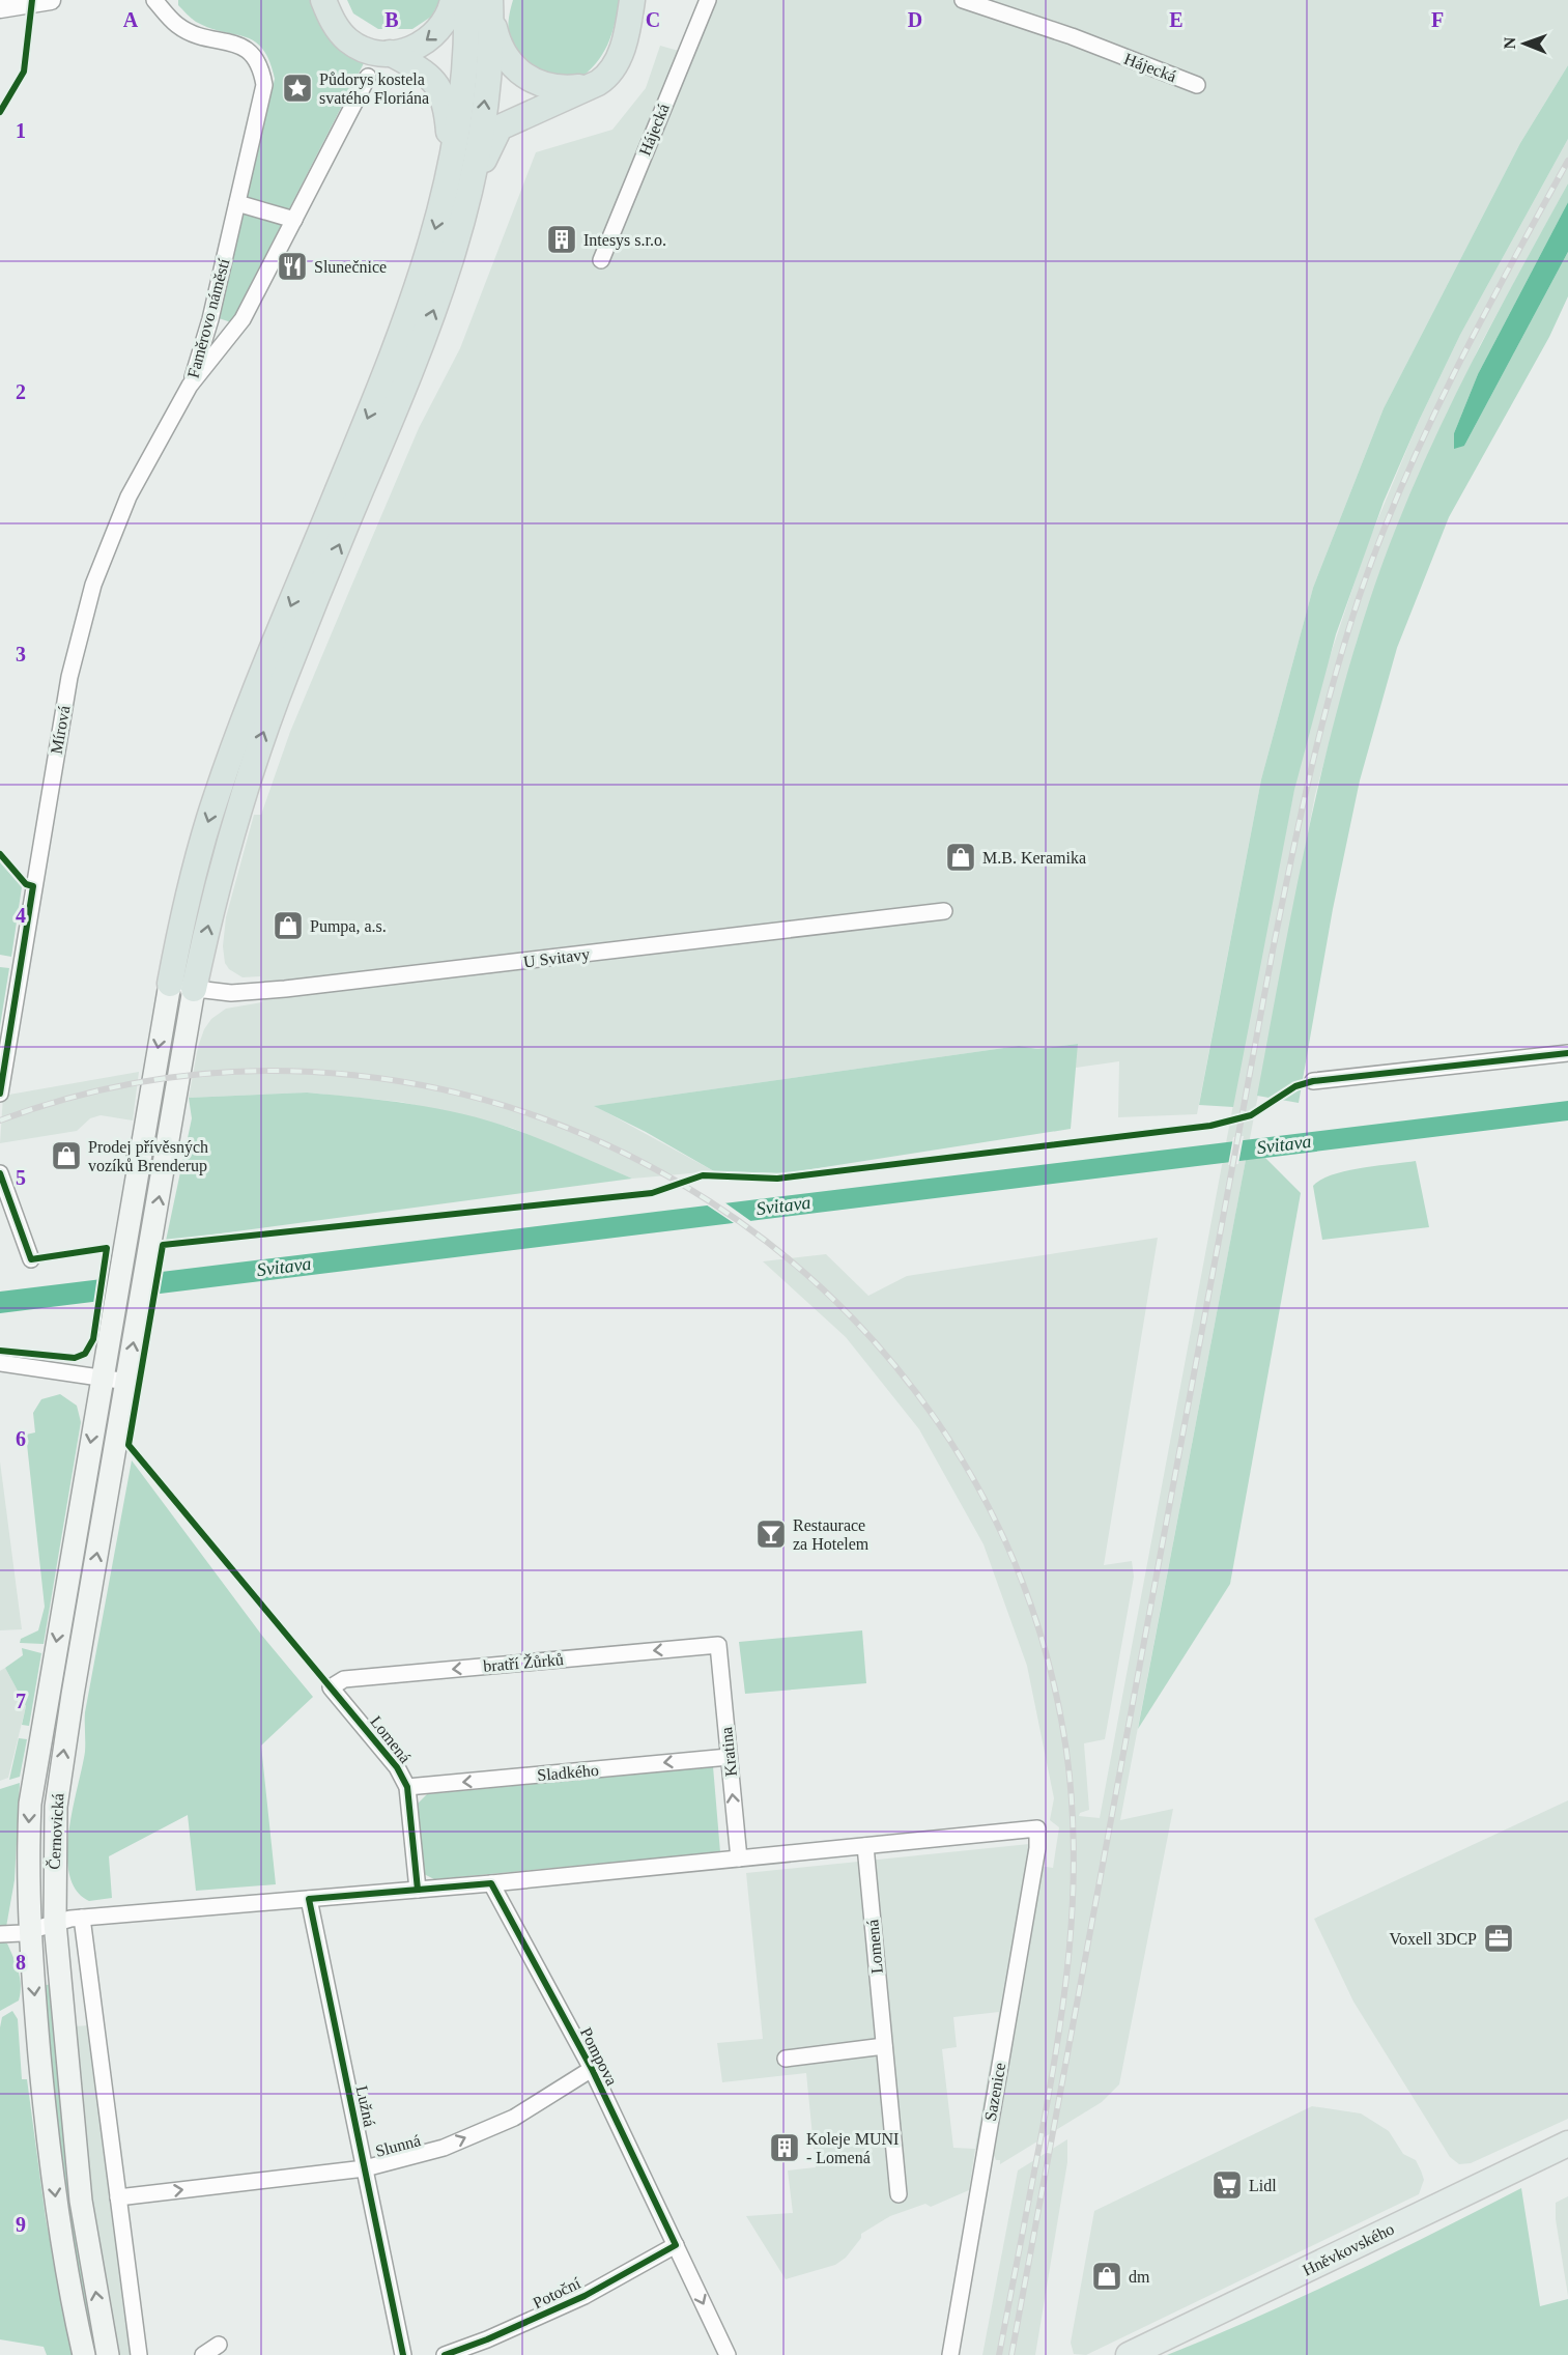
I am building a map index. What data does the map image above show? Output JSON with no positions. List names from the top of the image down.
{
  "streets": {
    "main road": ["Černovická", "Hněvkovského"],
    "street": [
      "Hájecká",
      "Faměrovo náměstí",
      "Mírová",
      "U Svitavy",
      "bratří Žůrků",
      "Lomená",
      "Kratina",
      "Sladkého",
      "Pompova",
      "Sazenice",
      "Lužná",
      "Slunná",
      "Potoční"
    ]
  },
  "crossings": [
    ["Faměrovo náměstí", "Mírová"],
    ["U Svitavy", "Černovická"],
    ["bratří Žůrků", "Lomená"],
    ["bratří Žůrků", "Kratina"],
    ["Lomená", "Sladkého"],
    ["Lomená", "Sazenice"],
    ["Kratina", "Sladkého"],
    ["Pompova", "Slunná"],
    ["Pompova", "Potoční"],
    ["Lužná", "Slunná"]
  ],
  "one_way": ["bratří Žůrků", "Kratina", "Slunná"],
  "water": ["Svitava"],
  "places": {
    "place": ["Půdorys kostela svatého Floriána"],
    "building": ["Intesys s.r.o.", "Koleje MUNI - Lomená"],
    "restaurant": ["Slunečnice"],
    "shop": [
      "M.B. Keramika",
      "Pumpa, a.s.",
      "Prodej přívěsných vozíků Brenderup",
      "dm"
    ],
    "bar": ["Restaurace za Hotelem"],
    "office": ["Voxell 3DCP"],
    "supermarket": ["Lidl"]
  },
  "north": "left",
  "grid": {
    "columns": [
      "A",
      "B",
      "C",
      "D",
      "E",
      "F"
    ],
    "rows": [
      "1",
      "2",
      "3",
      "4",
      "5",
      "6",
      "7",
      "8",
      "9"
    ]
  }
}
